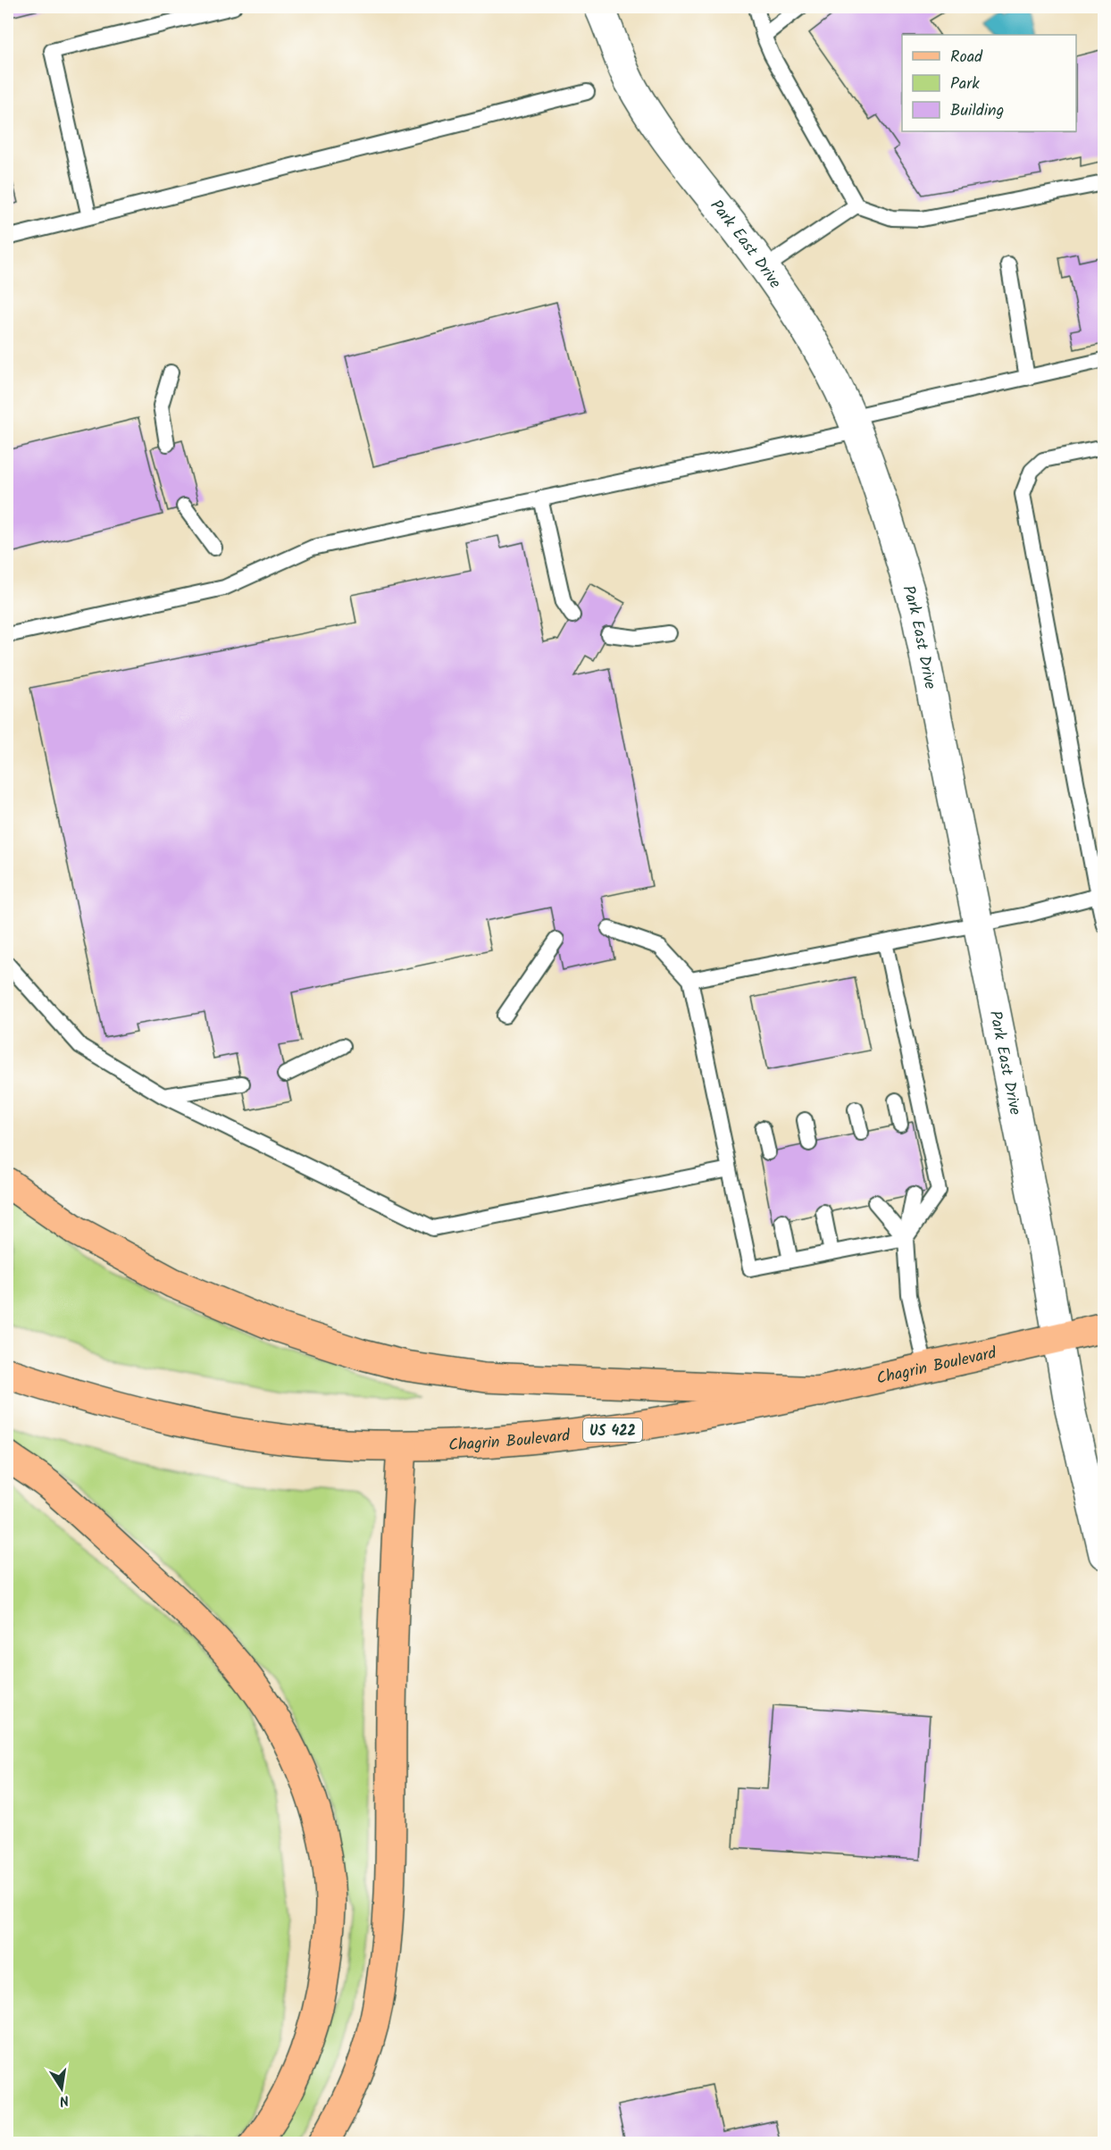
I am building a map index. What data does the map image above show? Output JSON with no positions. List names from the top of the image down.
{
  "streets": {
    "main road": ["Chagrin Boulevard", "US 422"],
    "street": ["Park East Drive"]
  },
  "crossings": [
    ["Park East Drive", "Chagrin Boulevard"]
  ],
  "legend": ["Road", "Park", "Building"],
  "north": "bottom"
}
